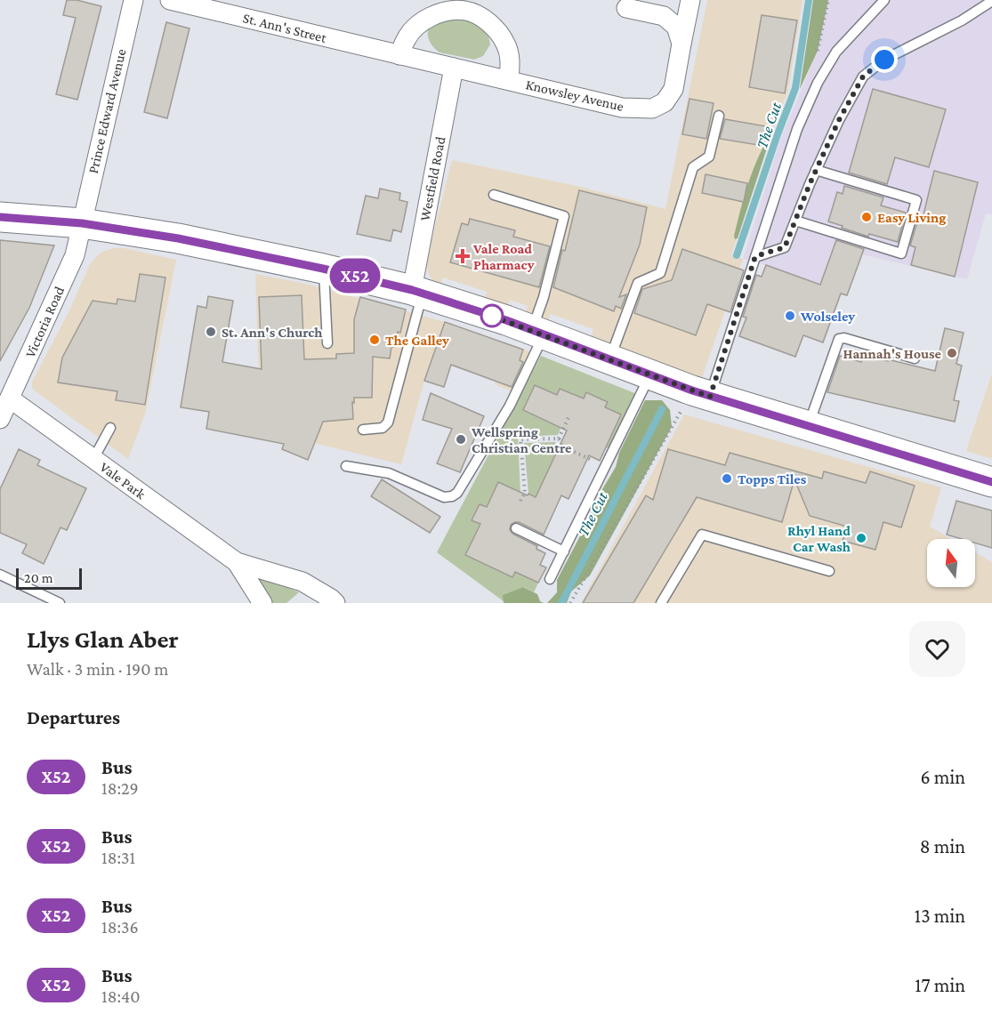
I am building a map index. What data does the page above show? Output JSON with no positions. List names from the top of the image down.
{
  "streets": {
    "street": [
      "St. Ann's Street",
      "Knowsley Avenue",
      "Prince Edward Avenue",
      "Westfield Road",
      "Victoria Road",
      "Vale Park"
    ]
  },
  "crossings": [
    ["Prince Edward Avenue", "Victoria Road"],
    ["Victoria Road", "Vale Park"]
  ],
  "water": ["The Cut"],
  "places": {
    "other": [
      "Easy Living",
      "Wolseley",
      "St. Ann's Church",
      "The Galley",
      "Hannah's House",
      "Wellspring Christian Centre",
      "Topps Tiles",
      "Rhyl Hand Car Wash"
    ],
    "health": ["Vale Road Pharmacy"]
  },
  "lines": ["bus line X52"],
  "scale_bar": "20 m",
  "north": "top",
  "page": {
    "on_map": "X52",
    "scale": "20 m",
    "heading": [
      ["Llys Glan Aber", "Walk · 3 min · 190 m"],
      "Departures"
    ],
    "list": [
      {
        "mark": "X52",
        "name": "Bus",
        "note": "18:29",
        "value": "6 min"
      },
      {
        "mark": "X52",
        "name": "Bus",
        "note": "18:31",
        "value": "8 min"
      },
      {
        "mark": "X52",
        "name": "Bus",
        "note": "18:36",
        "value": "13 min"
      },
      {
        "mark": "X52",
        "name": "Bus",
        "note": "18:40",
        "value": "17 min"
      }
    ]
  }
}
